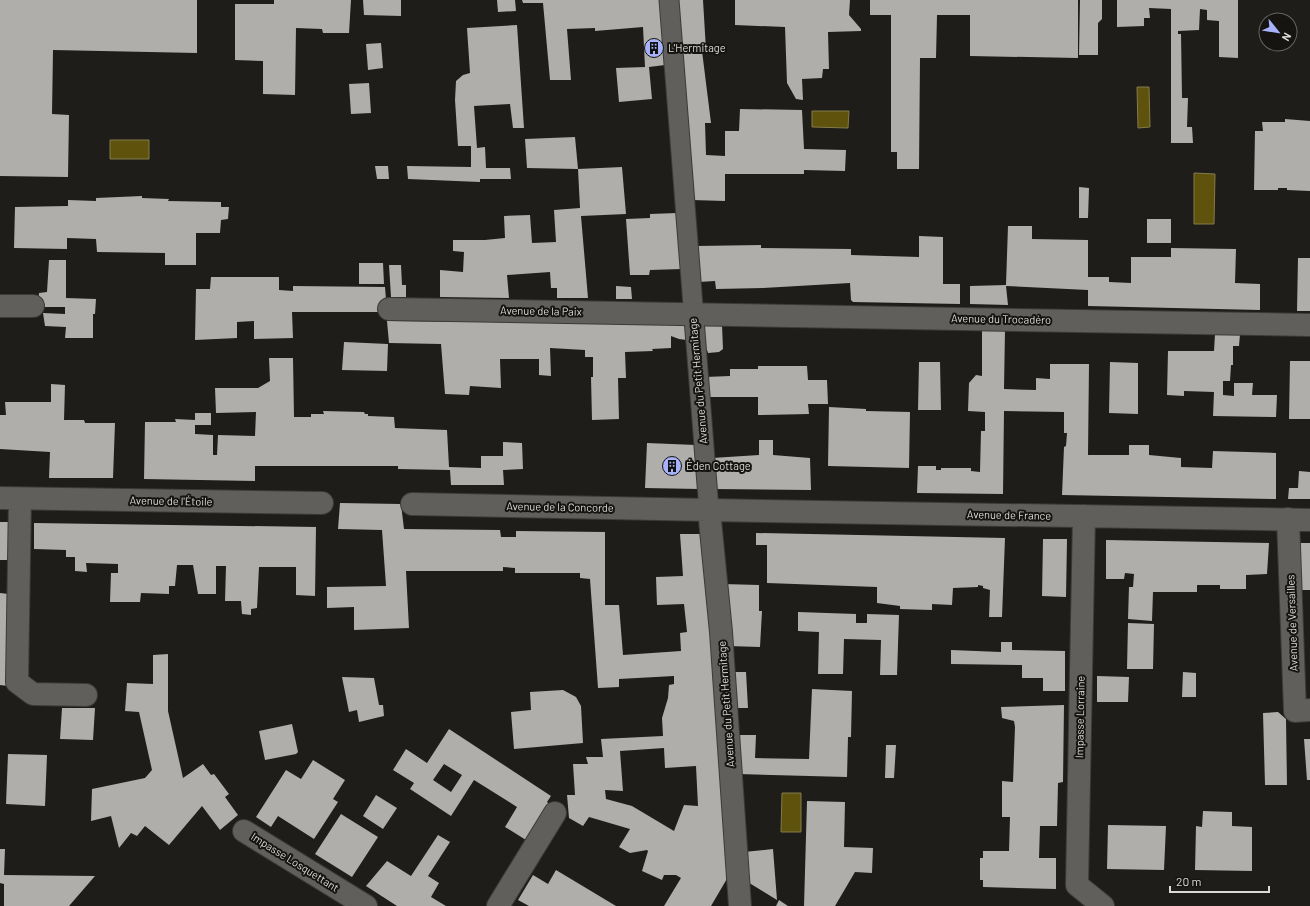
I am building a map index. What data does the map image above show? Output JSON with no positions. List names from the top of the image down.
{
  "streets": {
    "street": [
      "Avenue de la Paix",
      "Avenue du Trocadéro",
      "Avenue du Petit Hermitage",
      "Avenue de l'Étoile",
      "Avenue de la Concorde",
      "Avenue de France",
      "Avenue de Versailles",
      "Impasse Lorraine",
      "Impasse Losquettant"
    ]
  },
  "crossings": [
    ["Avenue de la Paix", "Avenue du Trocadéro"],
    ["Avenue de la Paix", "Avenue du Petit Hermitage"],
    ["Avenue du Trocadéro", "Avenue du Petit Hermitage"],
    ["Avenue du Petit Hermitage", "Avenue de la Concorde"],
    ["Avenue du Petit Hermitage", "Avenue de France"],
    ["Avenue de la Concorde", "Avenue de France"],
    ["Avenue de France", "Avenue de Versailles"],
    ["Avenue de France", "Impasse Lorraine"]
  ],
  "places": {
    "building": ["L'Hermitage", "Éden Cottage"]
  },
  "scale_bar": "20 m",
  "north": "bottom right"
}
